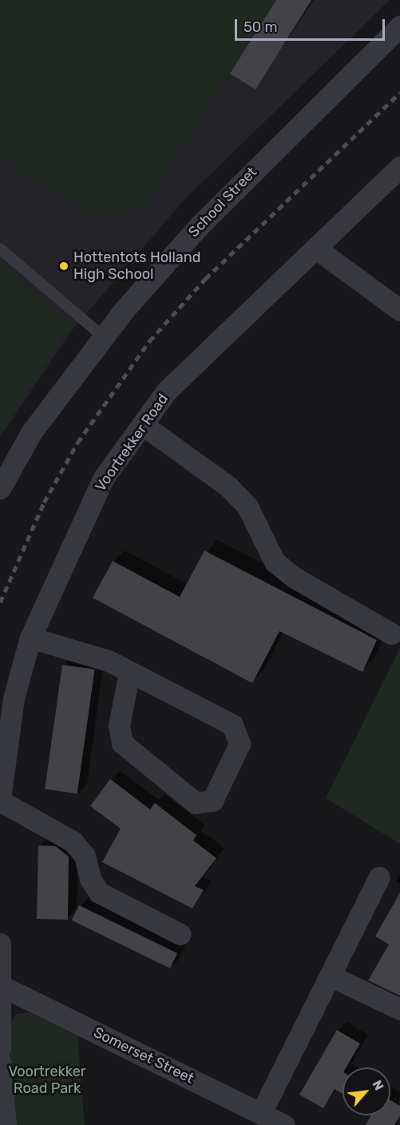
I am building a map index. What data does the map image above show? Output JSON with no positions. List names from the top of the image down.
{
  "streets": {
    "street": ["School Street", "Voortrekker Road", "Somerset Street"]
  },
  "parks": ["Voortrekker Road Park"],
  "places": ["Hottentots Holland High School"],
  "scale_bar": "50 m",
  "north": "top right"
}
